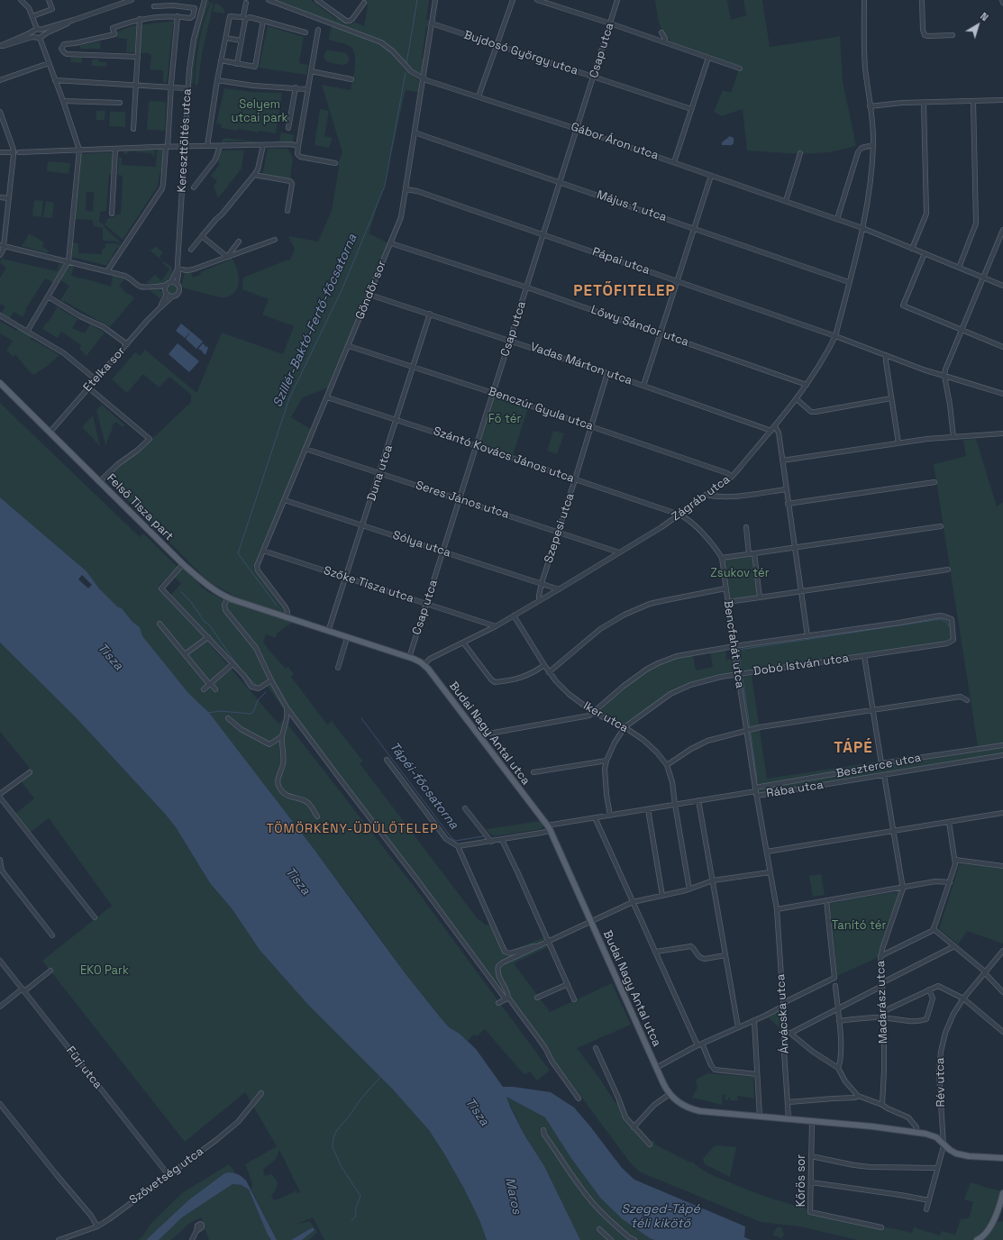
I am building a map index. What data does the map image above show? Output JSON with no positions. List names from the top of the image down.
{
  "streets": {
    "main road": ["Felső Tisza part", "Budai Nagy Antal utca"],
    "street": [
      "Csap utca",
      "Bujdosó György utca",
      "Kereszttöltés utca",
      "Gábor Áron utca",
      "Május 1. utca",
      "Pápai utca",
      "Göndör sor",
      "Lőwy Sándor utca",
      "Vadas Márton utca",
      "Etelka sor",
      "Benczúr Gyula utca",
      "Szántó Kovács János utca",
      "Duna utca",
      "Zágráb utca",
      "Seres János utca",
      "Szepesi utca",
      "Sólya utca",
      "Szőke Tisza utca",
      "Bencfahát utca",
      "Dobó István utca",
      "Iker utca",
      "Beszterce utca",
      "Rába utca",
      "Madarász utca",
      "Árvácska utca",
      "Fürj utca",
      "Rév utca",
      "Szövetség utca",
      "Kőrös sor"
    ]
  },
  "crossings": [
    ["Csap utca", "Bujdosó György utca"],
    ["Csap utca", "Gábor Áron utca"],
    ["Csap utca", "Május 1. utca"],
    ["Csap utca", "Pápai utca"],
    ["Csap utca", "Lőwy Sándor utca"],
    ["Csap utca", "Vadas Márton utca"],
    ["Csap utca", "Benczúr Gyula utca"],
    ["Csap utca", "Szántó Kovács János utca"],
    ["Csap utca", "Seres János utca"],
    ["Csap utca", "Sólya utca"],
    ["Csap utca", "Szőke Tisza utca"],
    ["Csap utca", "Budai Nagy Antal utca"],
    ["Bujdosó György utca", "Göndör sor"],
    ["Kereszttöltés utca", "Etelka sor"],
    ["Gábor Áron utca", "Göndör sor"],
    ["Gábor Áron utca", "Zágráb utca"],
    ["Május 1. utca", "Göndör sor"],
    ["Május 1. utca", "Zágráb utca"],
    ["Pápai utca", "Göndör sor"],
    ["Pápai utca", "Zágráb utca"],
    ["Göndör sor", "Lőwy Sándor utca"],
    ["Göndör sor", "Vadas Márton utca"],
    ["Göndör sor", "Benczúr Gyula utca"],
    ["Göndör sor", "Szántó Kovács János utca"],
    ["Göndör sor", "Seres János utca"],
    ["Göndör sor", "Felső Tisza part"],
    ["Göndör sor", "Sólya utca"],
    ["Göndör sor", "Szőke Tisza utca"],
    ["Lőwy Sándor utca", "Zágráb utca"],
    ["Vadas Márton utca", "Duna utca"],
    ["Vadas Márton utca", "Zágráb utca"],
    ["Vadas Márton utca", "Szepesi utca"],
    ["Etelka sor", "Felső Tisza part"],
    ["Benczúr Gyula utca", "Duna utca"],
    ["Benczúr Gyula utca", "Zágráb utca"],
    ["Benczúr Gyula utca", "Szepesi utca"],
    ["Szántó Kovács János utca", "Duna utca"],
    ["Szántó Kovács János utca", "Zágráb utca"],
    ["Szántó Kovács János utca", "Szepesi utca"],
    ["Szántó Kovács János utca", "Bencfahát utca"],
    ["Duna utca", "Seres János utca"],
    ["Duna utca", "Felső Tisza part"],
    ["Duna utca", "Sólya utca"],
    ["Duna utca", "Szőke Tisza utca"],
    ["Zágráb utca", "Seres János utca"],
    ["Zágráb utca", "Szepesi utca"],
    ["Zágráb utca", "Sólya utca"],
    ["Zágráb utca", "Szőke Tisza utca"],
    ["Zágráb utca", "Bencfahát utca"],
    ["Zágráb utca", "Iker utca"],
    ["Zágráb utca", "Budai Nagy Antal utca"],
    ["Seres János utca", "Szepesi utca"],
    ["Felső Tisza part", "Budai Nagy Antal utca"],
    ["Szepesi utca", "Sólya utca"],
    ["Bencfahát utca", "Dobó István utca"],
    ["Bencfahát utca", "Beszterce utca"],
    ["Bencfahát utca", "Rába utca"],
    ["Bencfahát utca", "Árvácska utca"],
    ["Dobó István utca", "Iker utca"],
    ["Dobó István utca", "Beszterce utca"],
    ["Iker utca", "Beszterce utca"],
    ["Budai Nagy Antal utca", "Beszterce utca"],
    ["Budai Nagy Antal utca", "Árvácska utca"],
    ["Budai Nagy Antal utca", "Rév utca"],
    ["Budai Nagy Antal utca", "Kőrös sor"],
    ["Rába utca", "Madarász utca"],
    ["Fürj utca", "Szövetség utca"]
  ],
  "districts": ["PETŐFITELEP", "TÁPÉ", "TÖMÖRKÉNY-ÜDÜLŐTELEP"],
  "water": [
    "Szillér-Baktó-Fertő-főcsatorna",
    "Tisza",
    "Tápéi-főcsatorna",
    "Maros",
    "Szeged-Tápé téli kikötő"
  ],
  "parks": [
    "Selyem utcai park",
    "Fő tér",
    "Zsukov tér",
    "Tanító tér",
    "EKO Park"
  ],
  "north": "top right"
}
